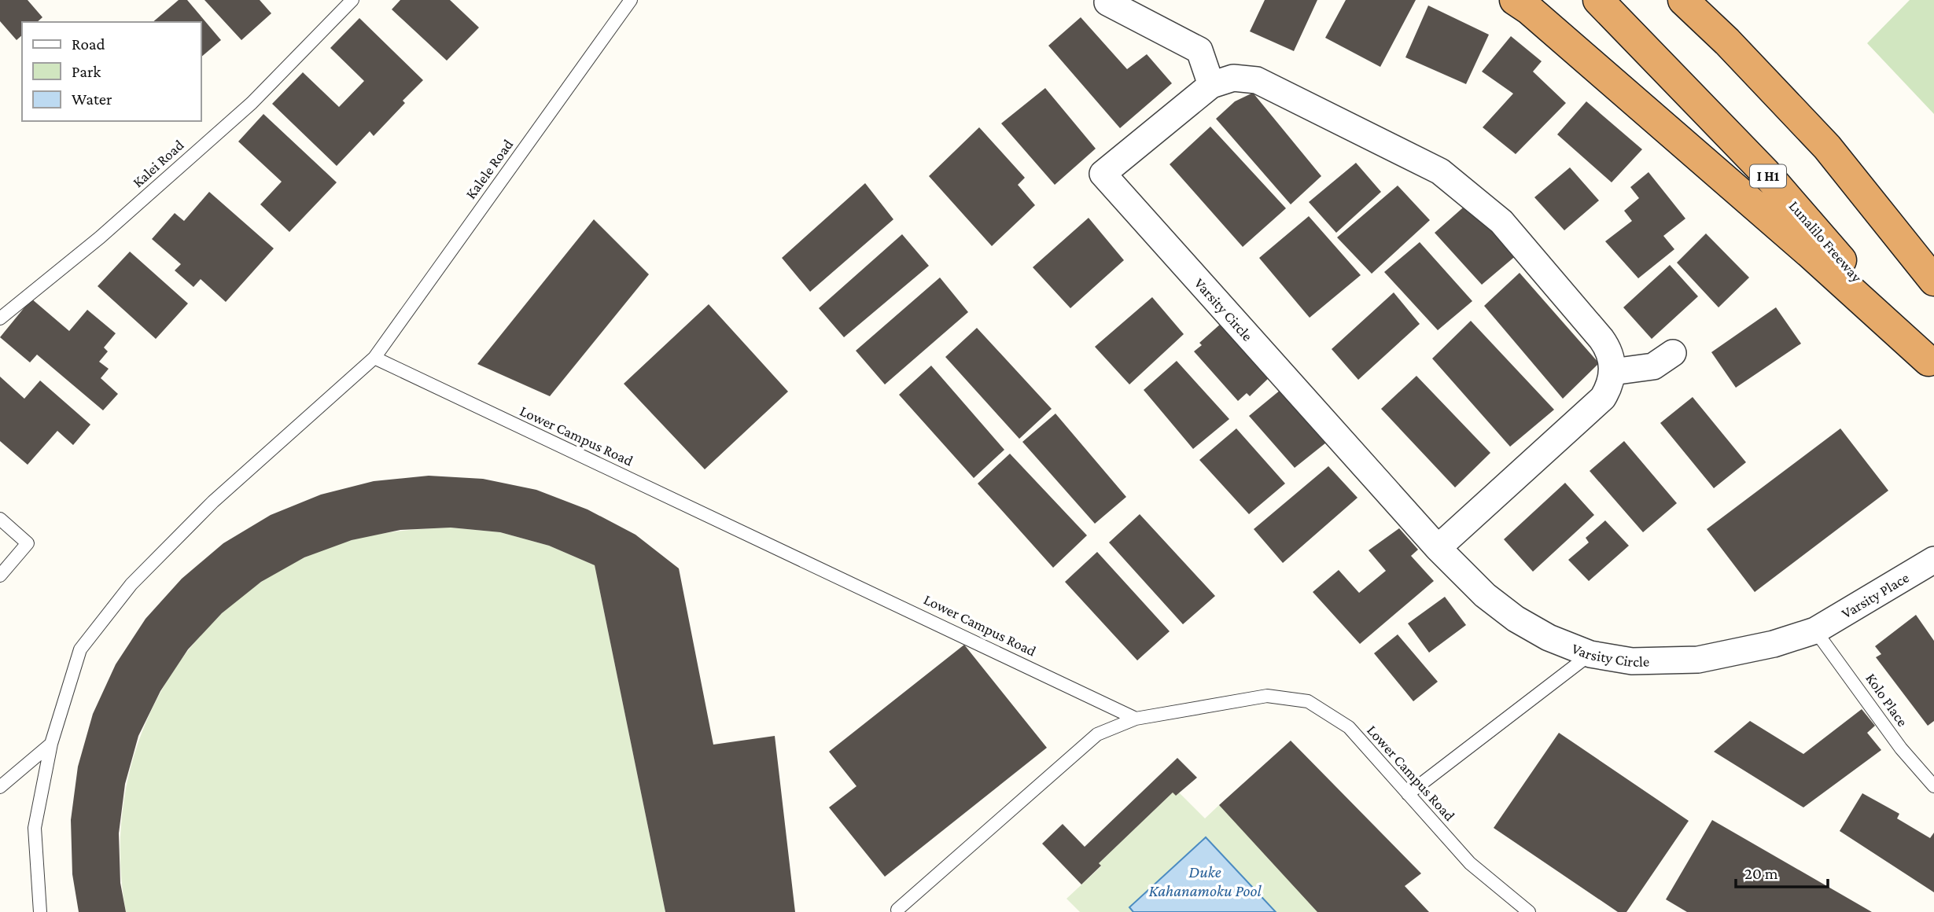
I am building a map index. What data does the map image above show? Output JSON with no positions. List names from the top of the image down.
{
  "streets": {
    "highway": ["I H1", "Lunalilo Freeway"],
    "street": ["Varsity Circle", "Varsity Place"],
    "lane": [
      "Kalei Road",
      "Kalele Road",
      "Lower Campus Road",
      "Kolo Place"
    ]
  },
  "crossings": [
    ["Kalele Road", "Lower Campus Road"],
    ["Varsity Circle", "Varsity Place"],
    ["Varsity Circle", "Kolo Place"],
    ["Varsity Place", "Kolo Place"]
  ],
  "water": ["Duke Kahanamoku Pool"],
  "legend": ["Road", "Park", "Water"],
  "scale_bar": "20 m"
}
